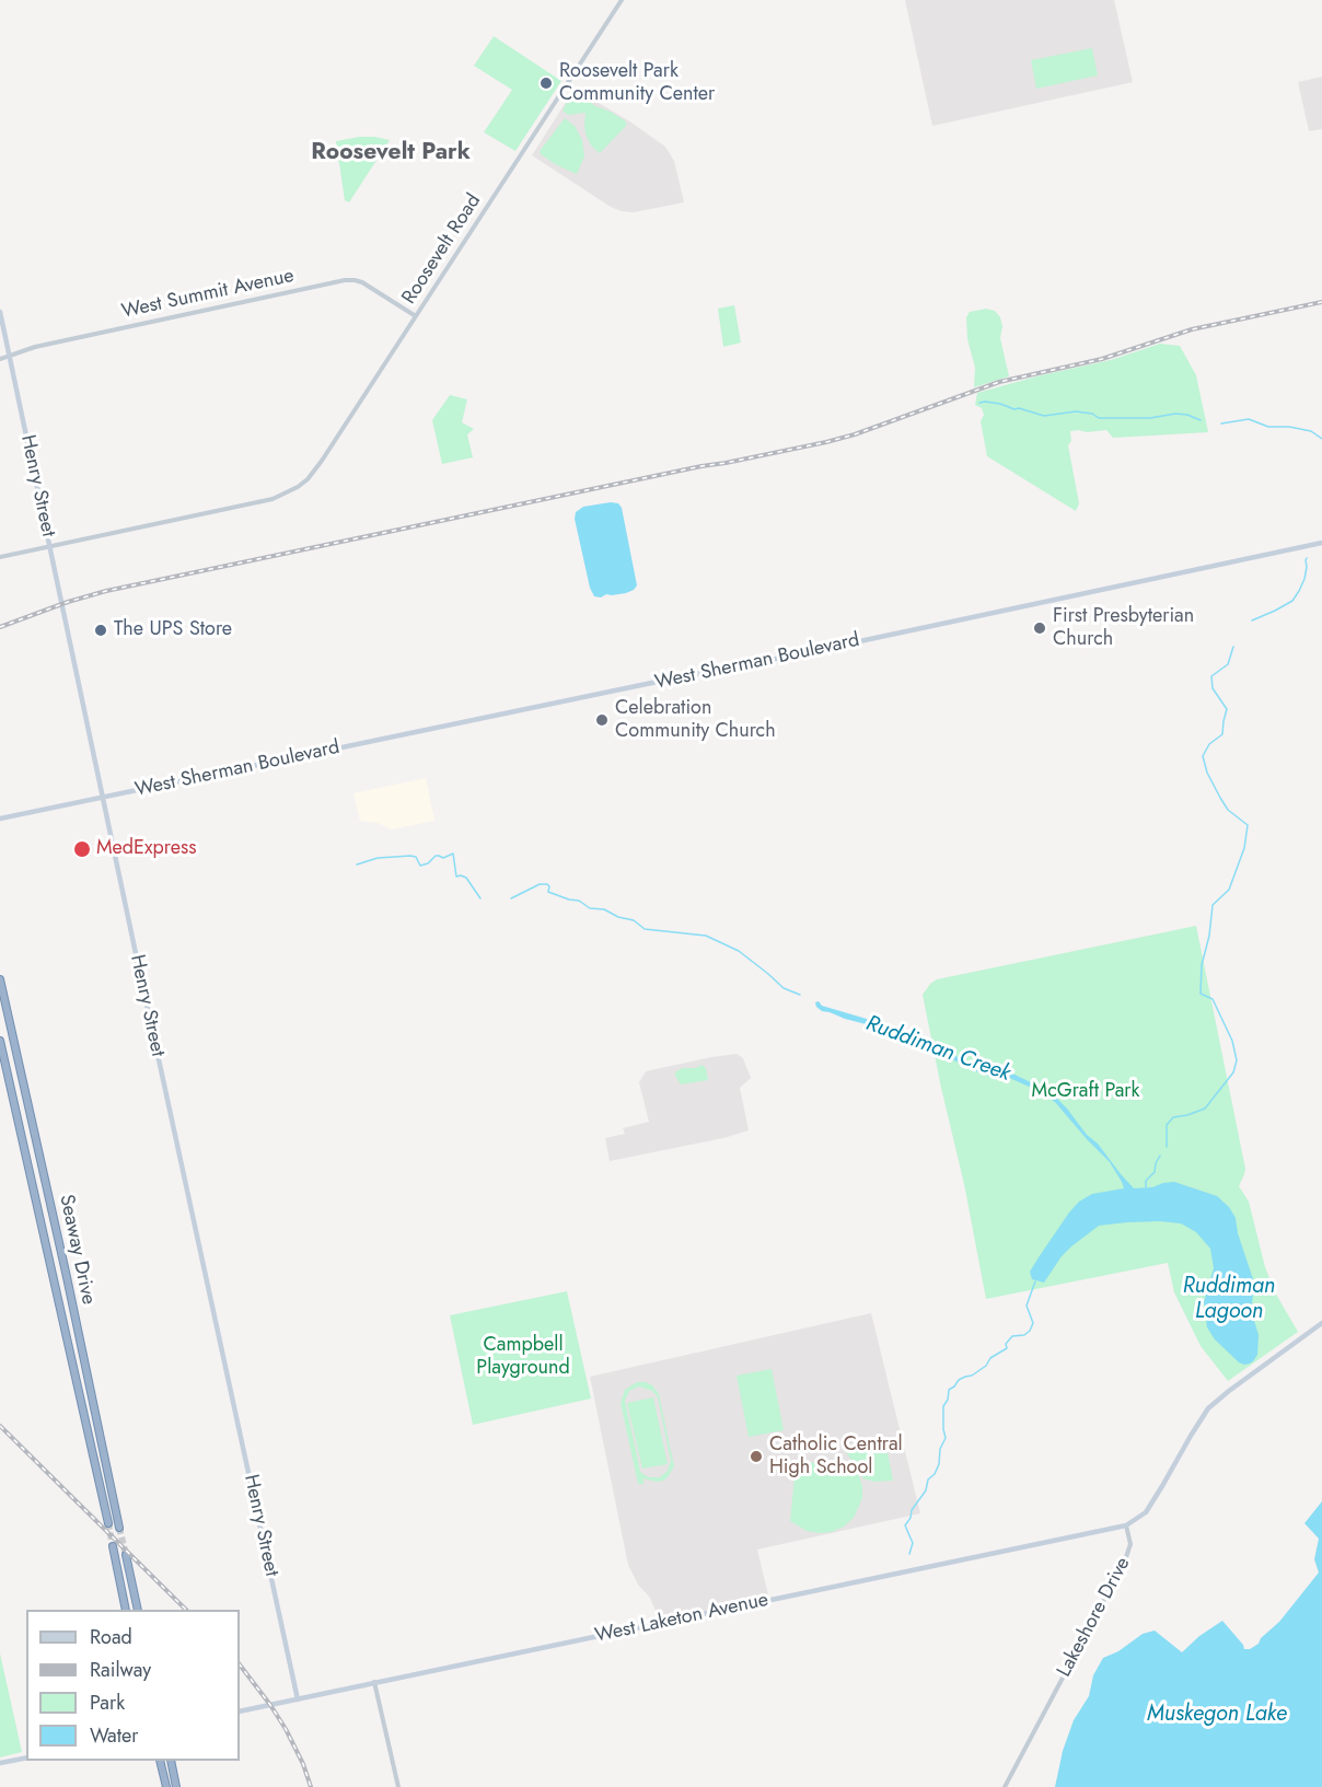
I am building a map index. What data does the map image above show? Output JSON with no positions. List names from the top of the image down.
{
  "streets": {
    "highway": ["Seaway Drive"],
    "main road": ["Henry Street", "West Sherman Boulevard", "West Laketon Avenue"],
    "street": ["Roosevelt Road", "West Summit Avenue", "Lakeshore Drive"]
  },
  "crossings": [
    ["Roosevelt Road", "West Summit Avenue"],
    ["Roosevelt Road", "Henry Street"],
    ["West Summit Avenue", "Henry Street"],
    ["Henry Street", "West Sherman Boulevard"],
    ["Henry Street", "West Laketon Avenue"],
    ["Lakeshore Drive", "West Laketon Avenue"]
  ],
  "districts": ["Roosevelt Park"],
  "water": ["Ruddiman Creek", "Ruddiman Lagoon", "Muskegon Lake"],
  "parks": ["McGraft Park", "Campbell Playground"],
  "places": [
    "Roosevelt Park Community Center",
    "First Presbyterian Church",
    "The UPS Store",
    "Celebration Community Church",
    "MedExpress",
    "Catholic Central High School"
  ],
  "legend": [
    "Road",
    "Railway",
    "Park",
    "Water"
  ]
}
